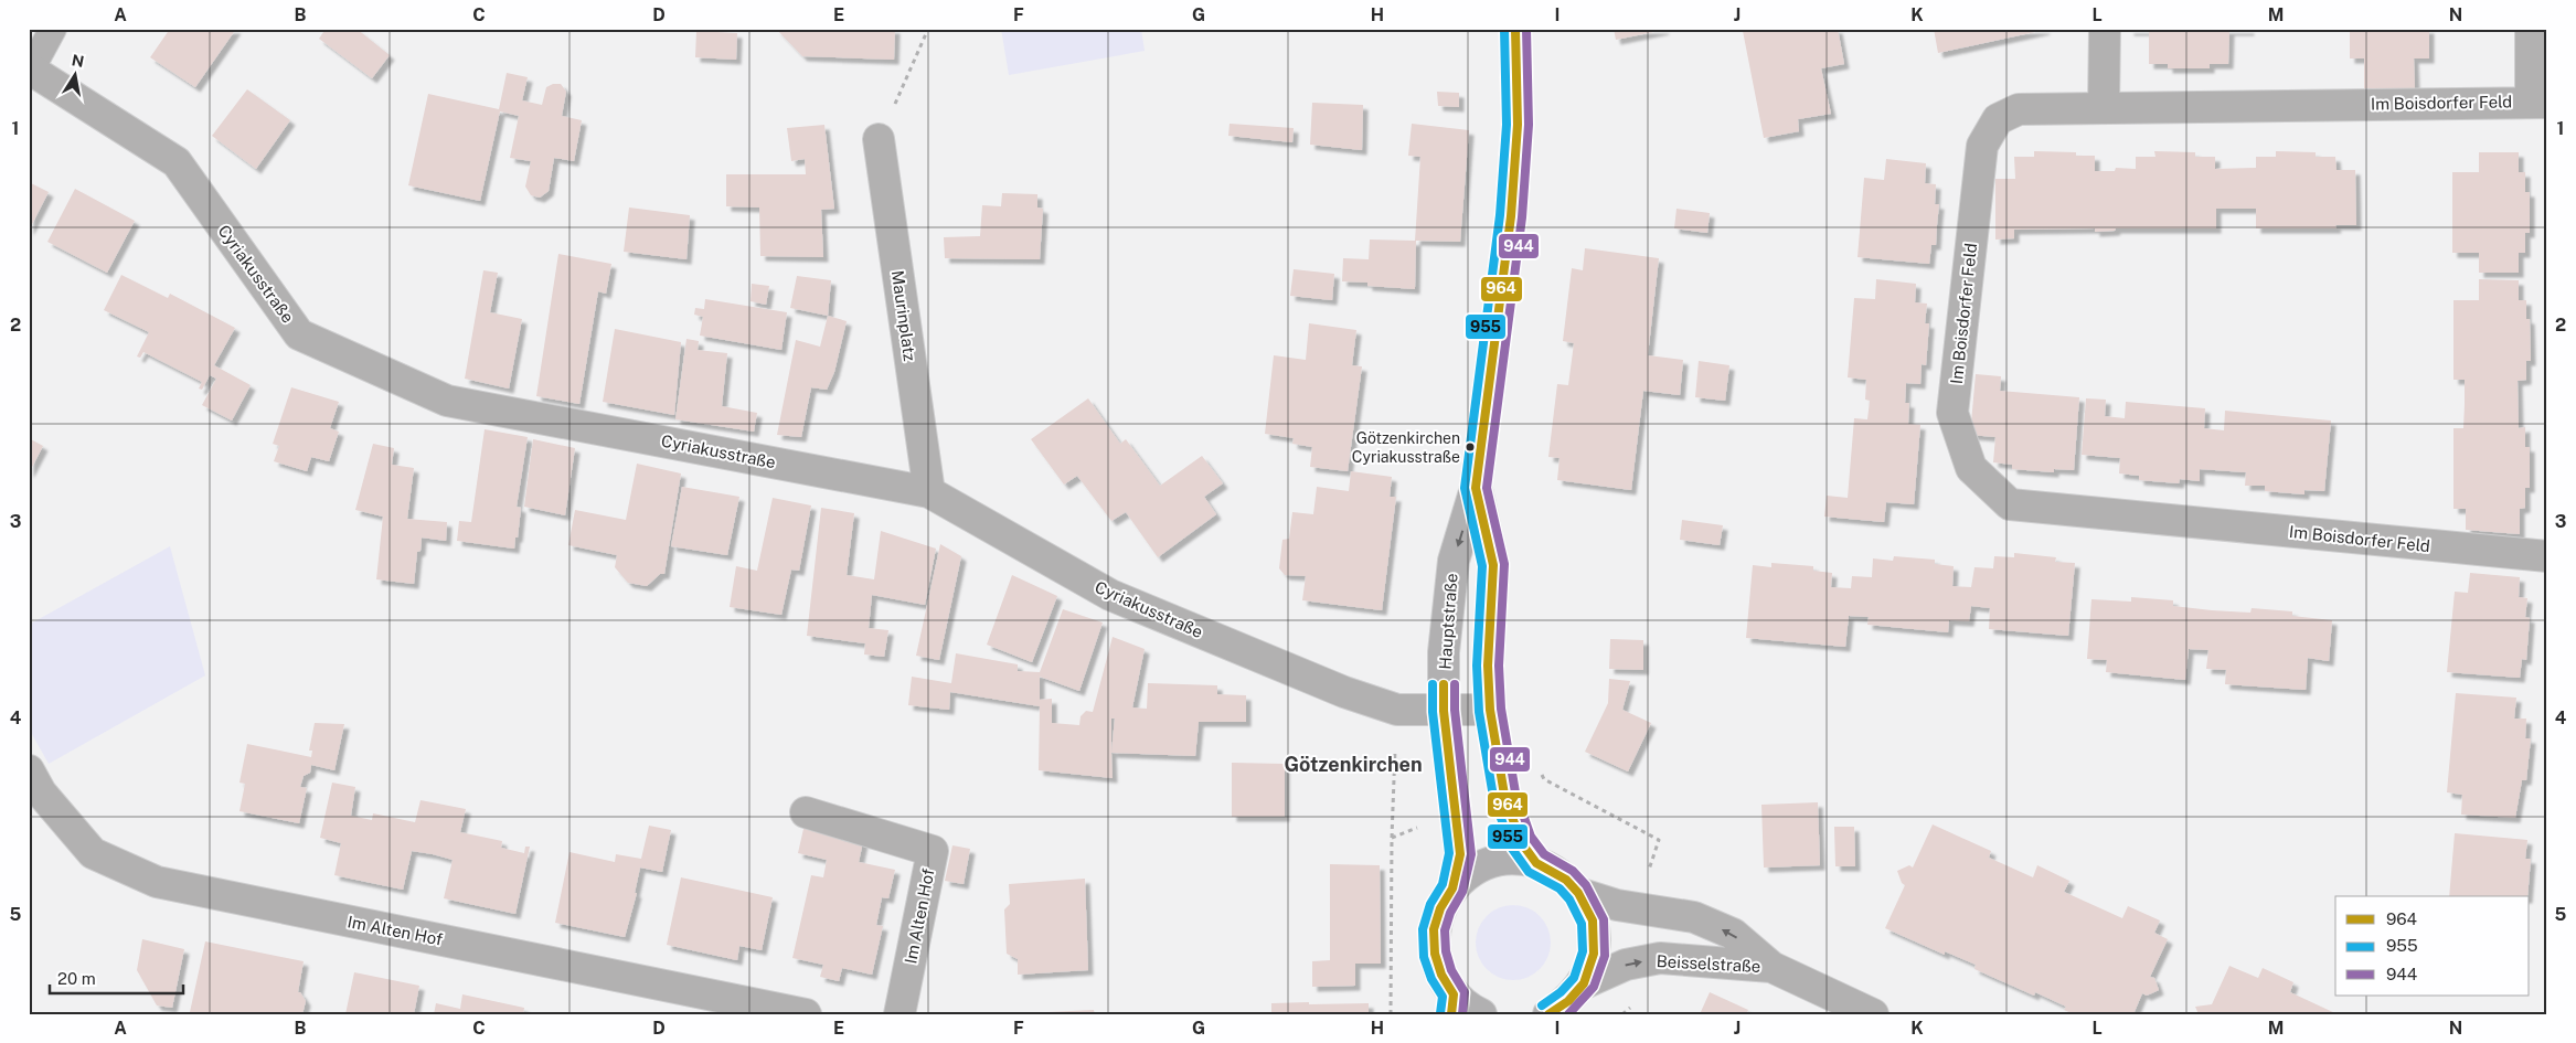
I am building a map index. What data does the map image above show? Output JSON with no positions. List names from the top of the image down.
{
  "streets": {
    "main road": ["Hauptstraße"],
    "street": [
      "Im Boisdorfer Feld",
      "Cyriakusstraße",
      "Maurinplatz",
      "Im Alten Hof",
      "Beisselstraße"
    ]
  },
  "crossings": [
    ["Cyriakusstraße", "Maurinplatz"],
    ["Cyriakusstraße", "Hauptstraße"],
    ["Hauptstraße", "Beisselstraße"]
  ],
  "districts": ["Götzenkirchen"],
  "places": ["Götzenkirchen Cyriakusstraße"],
  "lines": ["transit line 964", "transit line 955", "transit line 944"],
  "legend": ["964", "955", "944"],
  "scale_bar": "20 m",
  "north": "top",
  "grid": {
    "columns": [
      "A",
      "B",
      "C",
      "D",
      "E",
      "F",
      "G",
      "H",
      "I",
      "J",
      "K",
      "L",
      "M",
      "N"
    ],
    "rows": [
      "1",
      "2",
      "3",
      "4",
      "5"
    ]
  }
}
